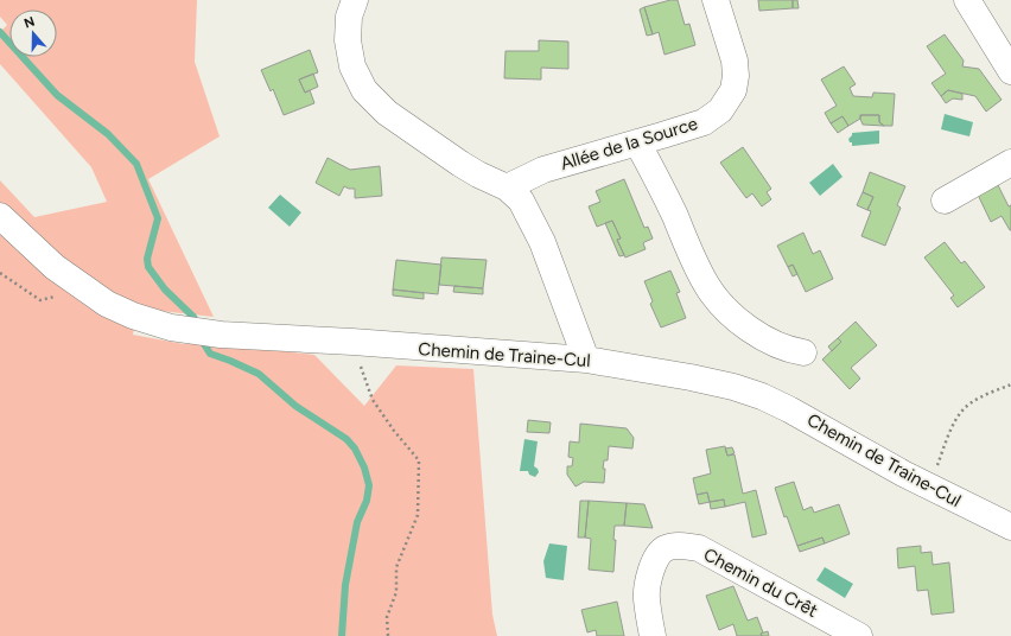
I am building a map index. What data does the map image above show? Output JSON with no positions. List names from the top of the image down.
{
  "streets": {
    "street": ["Allée de la Source", "Chemin de Traine-Cul", "Chemin du Crêt"]
  },
  "north": "top"
}
